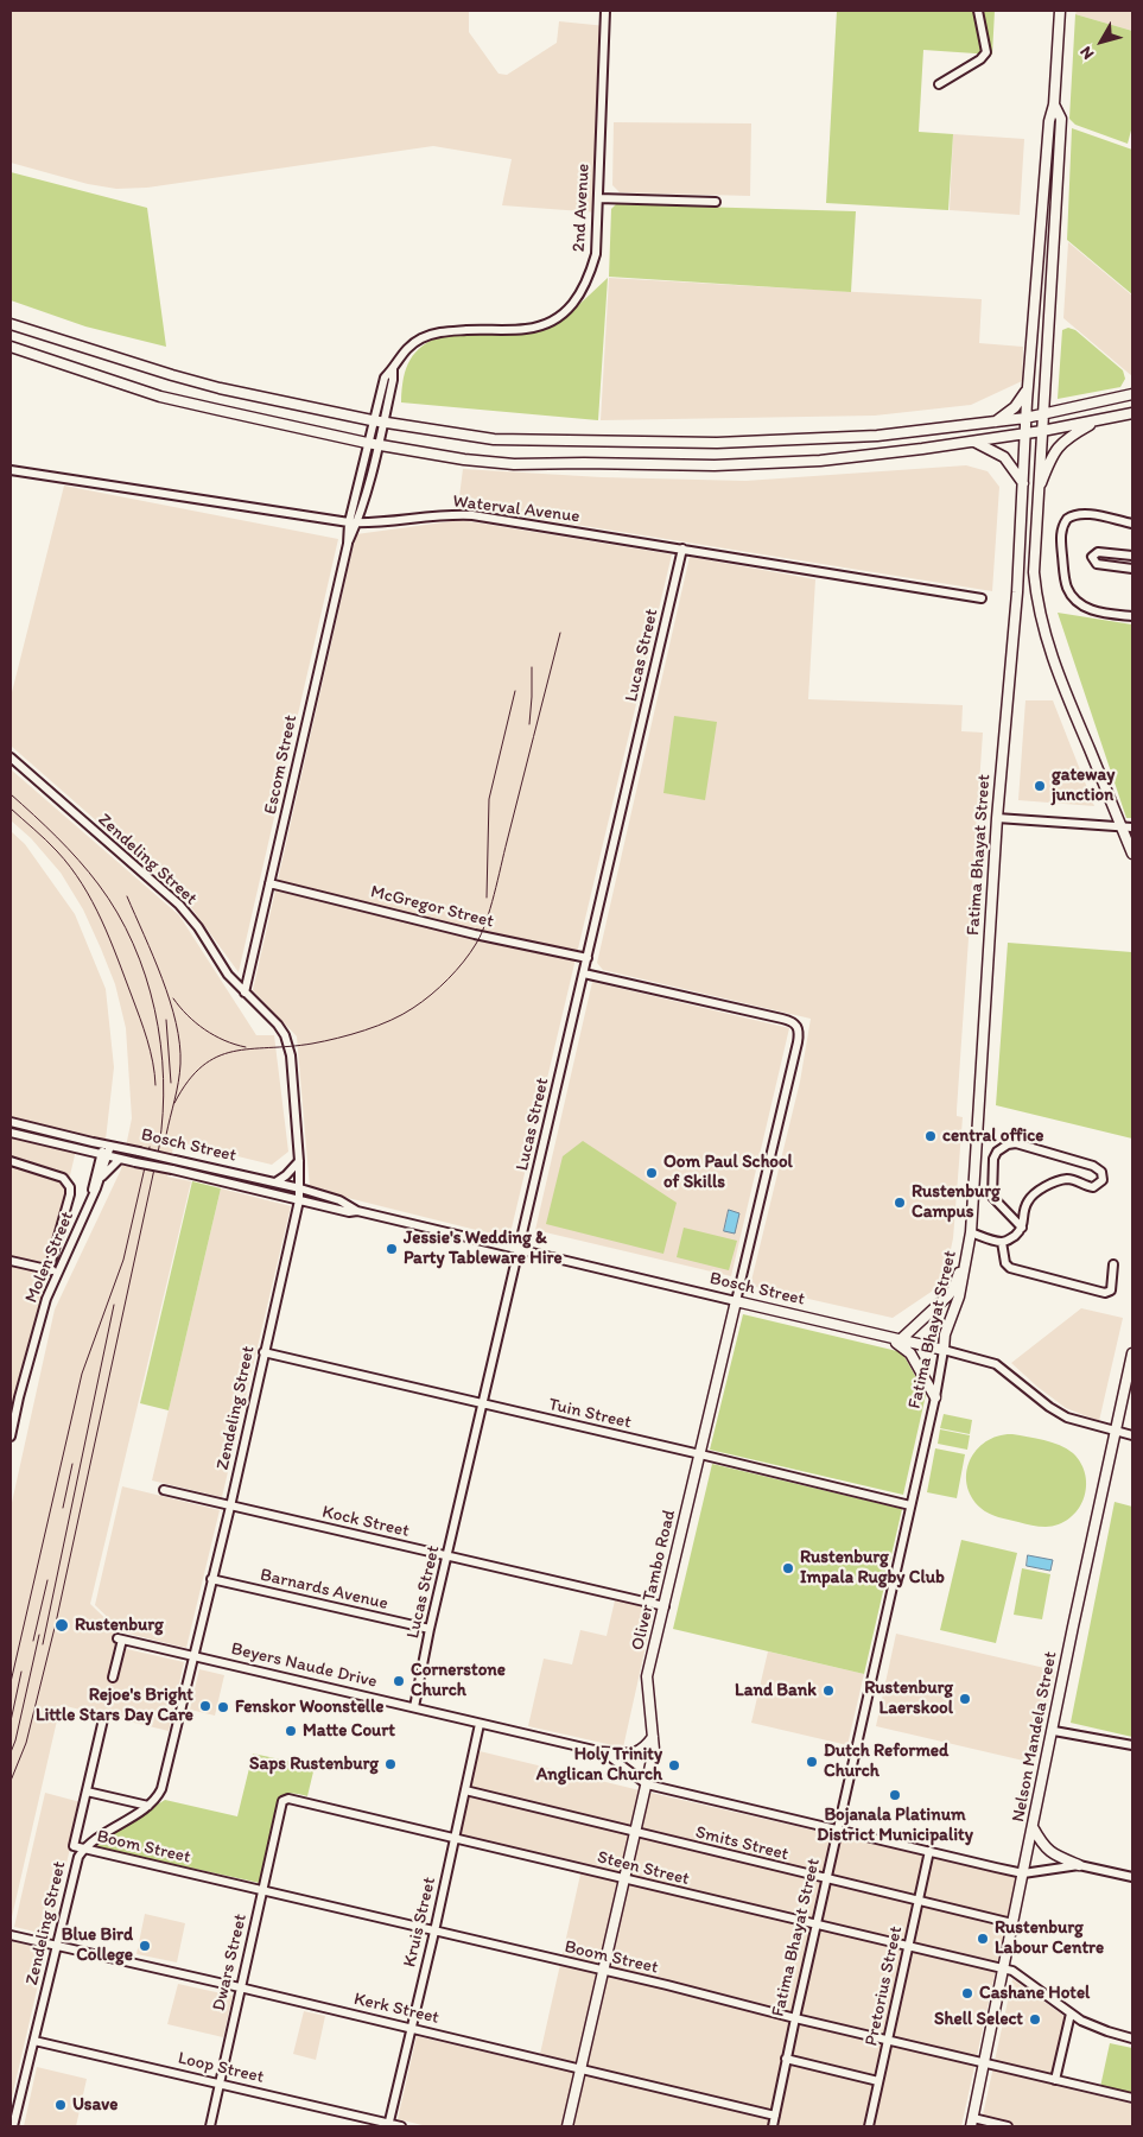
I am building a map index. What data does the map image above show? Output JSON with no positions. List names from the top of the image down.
{
  "streets": {
    "main road": [
      "Fatima Bhayat Street",
      "Bosch Street",
      "Oliver Tambo Road",
      "Nelson Mandela Street"
    ],
    "street": [
      "2nd Avenue",
      "Waterval Avenue",
      "Lucas Street",
      "Escom Street",
      "Zendeling Street",
      "McGregor Street",
      "Molen Street",
      "Tuin Street",
      "Kock Street",
      "Barnards Avenue",
      "Beyers Naude Drive",
      "Smits Street",
      "Boom Street",
      "Steen Street",
      "Kruis Street",
      "Dwars Street",
      "Pretorius Street",
      "Kerk Street",
      "Loop Street"
    ]
  },
  "crossings": [
    ["2nd Avenue", "Escom Street"],
    ["Waterval Avenue", "Lucas Street"],
    ["Waterval Avenue", "Escom Street"],
    ["Lucas Street", "McGregor Street"],
    ["Lucas Street", "Bosch Street"],
    ["Lucas Street", "Tuin Street"],
    ["Lucas Street", "Kock Street"],
    ["Lucas Street", "Oliver Tambo Road"],
    ["Lucas Street", "Barnards Avenue"],
    ["Lucas Street", "Beyers Naude Drive"],
    ["Escom Street", "Zendeling Street"],
    ["Escom Street", "McGregor Street"],
    ["Fatima Bhayat Street", "Bosch Street"],
    ["Fatima Bhayat Street", "Tuin Street"],
    ["Fatima Bhayat Street", "Beyers Naude Drive"],
    ["Fatima Bhayat Street", "Smits Street"],
    ["Fatima Bhayat Street", "Boom Street"],
    ["Fatima Bhayat Street", "Steen Street"],
    ["Fatima Bhayat Street", "Kerk Street"],
    ["Zendeling Street", "Bosch Street"],
    ["Zendeling Street", "Tuin Street"],
    ["Zendeling Street", "Kock Street"],
    ["Zendeling Street", "Barnards Avenue"],
    ["Zendeling Street", "Beyers Naude Drive"],
    ["Zendeling Street", "Boom Street"],
    ["Zendeling Street", "Kerk Street"],
    ["Zendeling Street", "Loop Street"],
    ["Bosch Street", "Oliver Tambo Road"],
    ["Bosch Street", "Nelson Mandela Street"],
    ["Tuin Street", "Oliver Tambo Road"],
    ["Kock Street", "Oliver Tambo Road"],
    ["Oliver Tambo Road", "Beyers Naude Drive"],
    ["Oliver Tambo Road", "Smits Street"],
    ["Oliver Tambo Road", "Boom Street"],
    ["Oliver Tambo Road", "Steen Street"],
    ["Oliver Tambo Road", "Kerk Street"],
    ["Beyers Naude Drive", "Nelson Mandela Street"],
    ["Beyers Naude Drive", "Kruis Street"],
    ["Beyers Naude Drive", "Pretorius Street"],
    ["Nelson Mandela Street", "Smits Street"],
    ["Nelson Mandela Street", "Boom Street"],
    ["Nelson Mandela Street", "Steen Street"],
    ["Smits Street", "Kruis Street"],
    ["Smits Street", "Pretorius Street"],
    ["Boom Street", "Kruis Street"],
    ["Boom Street", "Dwars Street"],
    ["Boom Street", "Pretorius Street"],
    ["Steen Street", "Kruis Street"],
    ["Steen Street", "Dwars Street"],
    ["Steen Street", "Pretorius Street"],
    ["Kruis Street", "Kerk Street"],
    ["Kruis Street", "Loop Street"],
    ["Dwars Street", "Kerk Street"],
    ["Dwars Street", "Loop Street"]
  ],
  "places": [
    "gateway junction",
    "central office",
    "Oom Paul School of Skills",
    "Rustenburg Campus",
    "Jessie's Wedding & Party Tableware Hire",
    "Rustenburg Impala Rugby Club",
    "Rustenburg",
    "Cornerstone Church",
    "Land Bank",
    "Rustenburg Laerskool",
    "Rejoe's Bright Little Stars Day Care",
    "Fenskor Woonstelle",
    "Matte Court",
    "Dutch Reformed Church",
    "Saps Rustenburg",
    "Holy Trinity Anglican Church",
    "Bojanala Platinum District Municipality",
    "Rustenburg Labour Centre",
    "Blue Bird College",
    "Cashane Hotel",
    "Shell Select",
    "Usave"
  ],
  "north": "bottom left"
}
